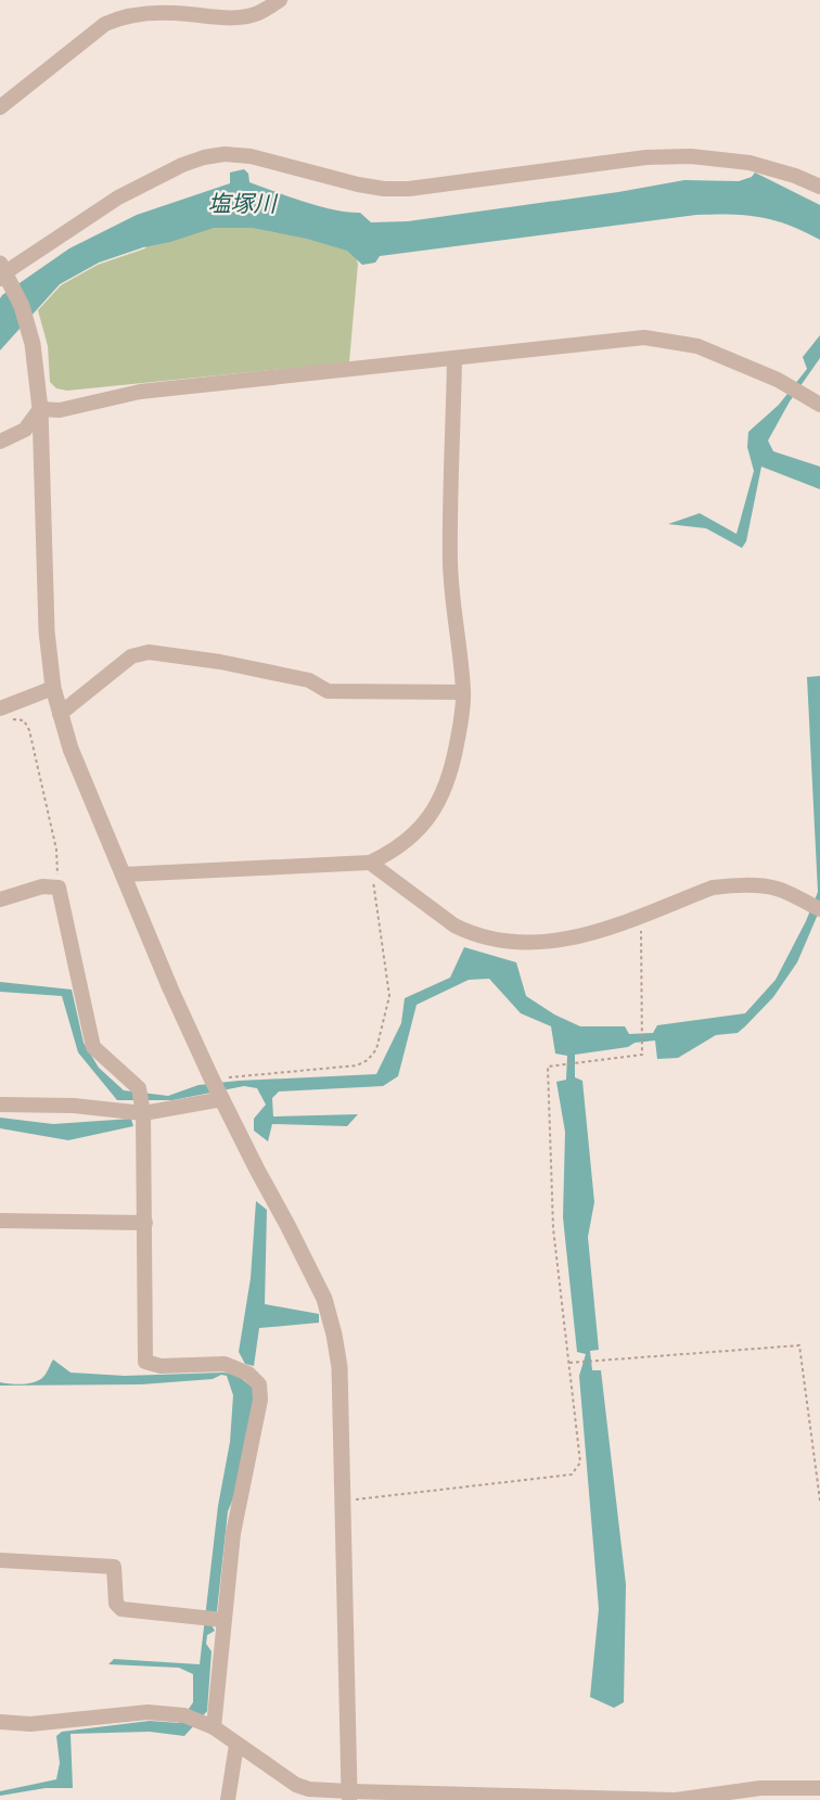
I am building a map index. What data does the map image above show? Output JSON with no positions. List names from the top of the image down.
{
  "water": ["塩塚川"]
}
